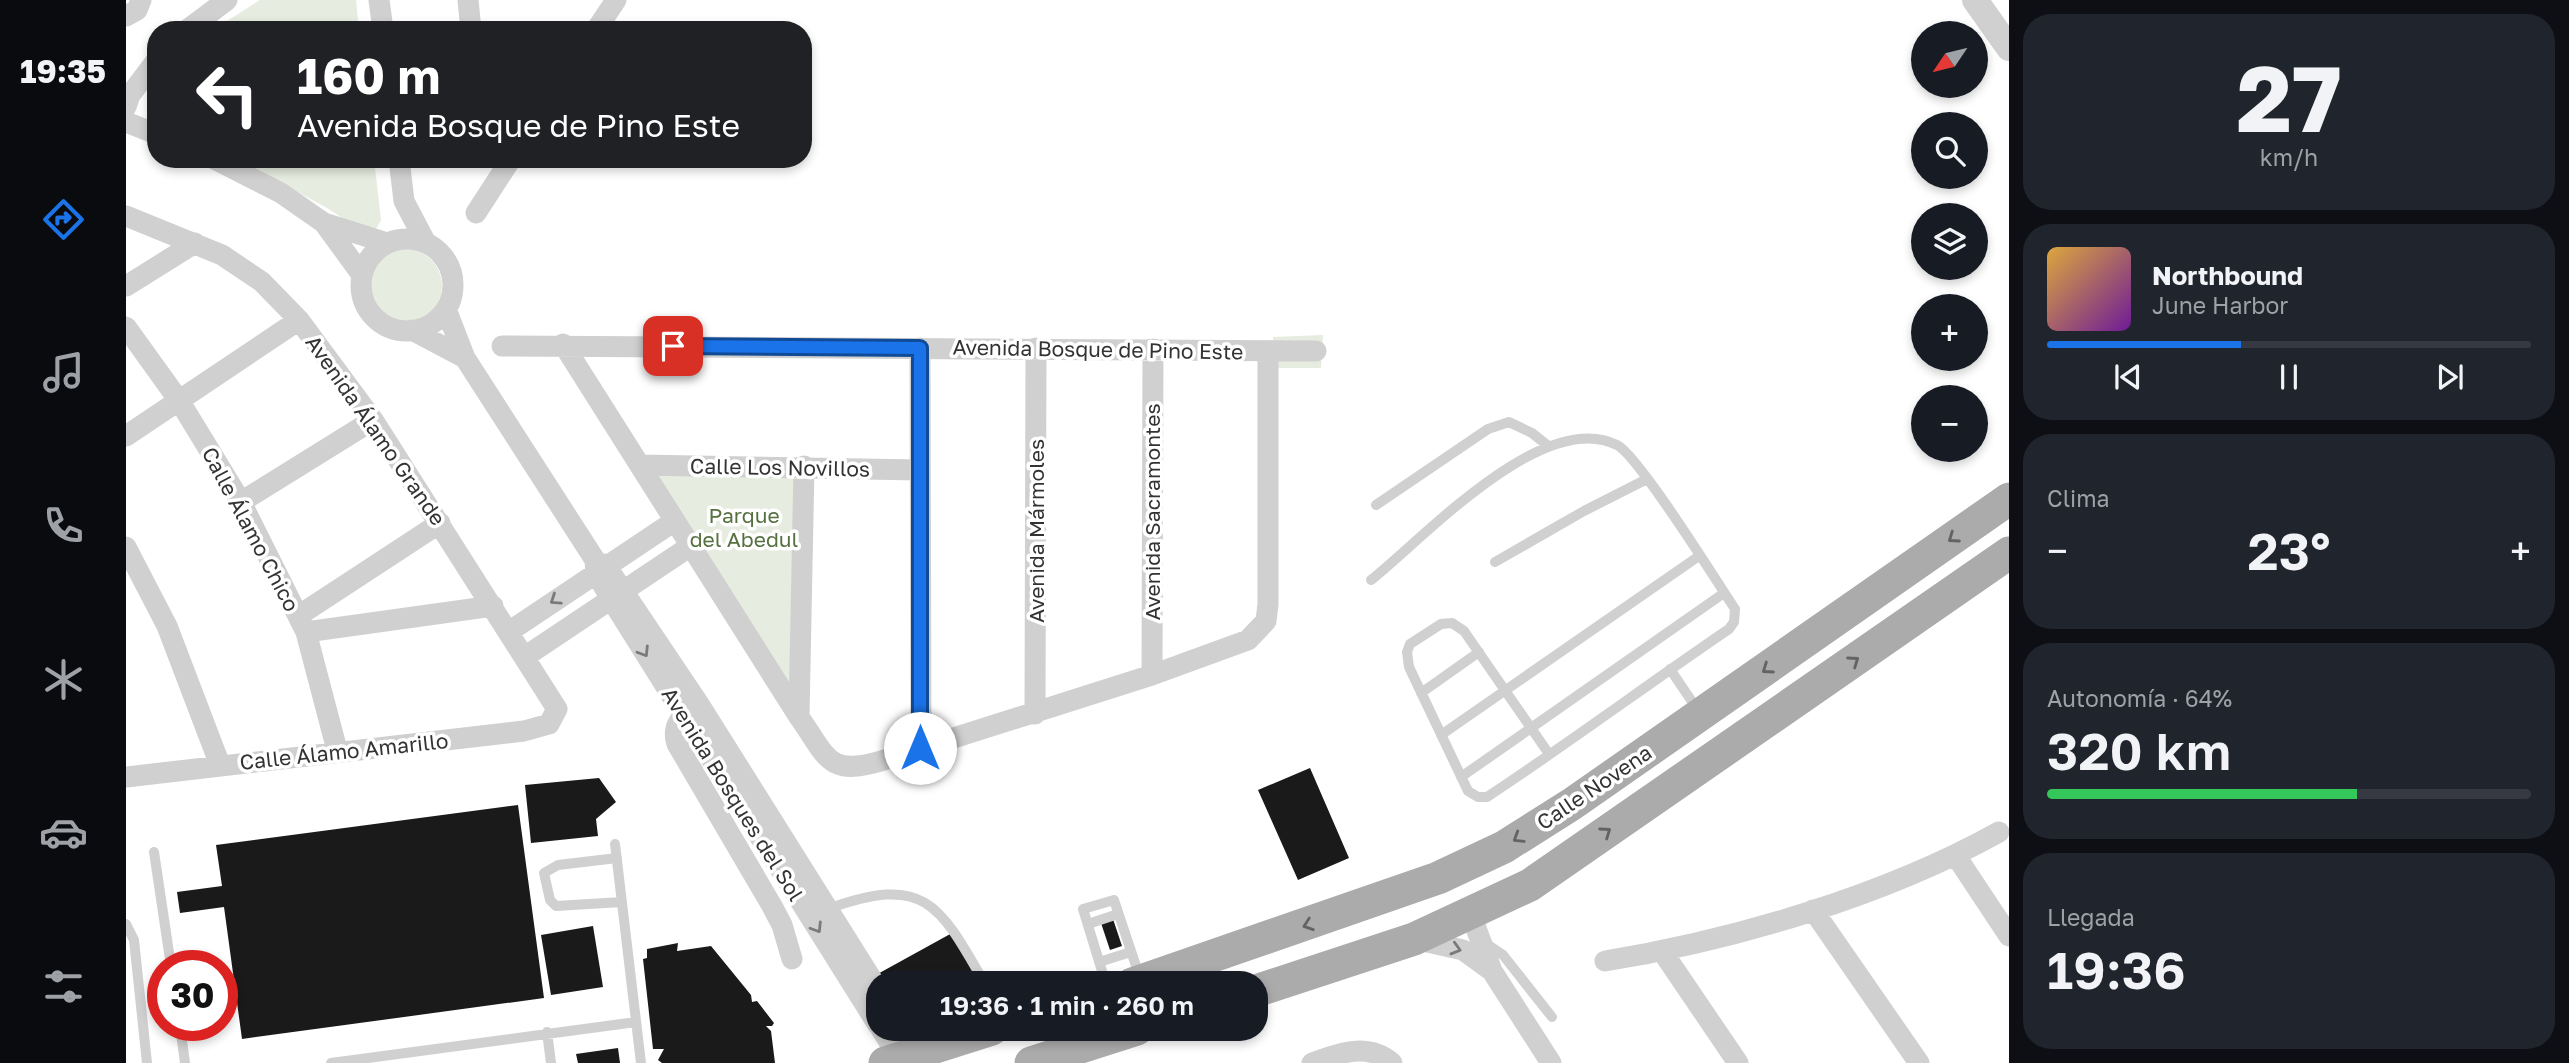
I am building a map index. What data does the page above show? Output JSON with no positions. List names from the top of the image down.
{
  "streets": {
    "main road": ["Calle Novena"],
    "street": [
      "Avenida Bosque de Pino Este",
      "Avenida Álamo Grande",
      "Calle Los Novillos",
      "Avenida Sacramontes",
      "Calle Álamo Chico",
      "Avenida Mármoles",
      "Calle Álamo Amarillo",
      "Avenida Bosques del Sol"
    ]
  },
  "crossings": [
    ["Avenida Bosque de Pino Este", "Avenida Sacramontes"],
    ["Avenida Bosque de Pino Este", "Avenida Mármoles"],
    ["Avenida Álamo Grande", "Calle Álamo Amarillo"],
    ["Calle Álamo Chico", "Calle Álamo Amarillo"]
  ],
  "parks": ["Parque del Abedul"],
  "north": "bottom left",
  "page": {
    "tabs": "19:35",
    "tile": [
      ["27", "km/h"],
      "Clima",
      ["Autonomía · 64%", "320 km"],
      ["Llegada", "19:36"]
    ],
    "map_buttons": ["+", "−"],
    "turn": ["160 m", "Avenida Bosque de Pino Este"],
    "song": ["Northbound", "June Harbor"],
    "heat": ["−", "23°", "+"],
    "limit": "30",
    "trip": "19:36 · 1 min · 260 m"
  }
}
